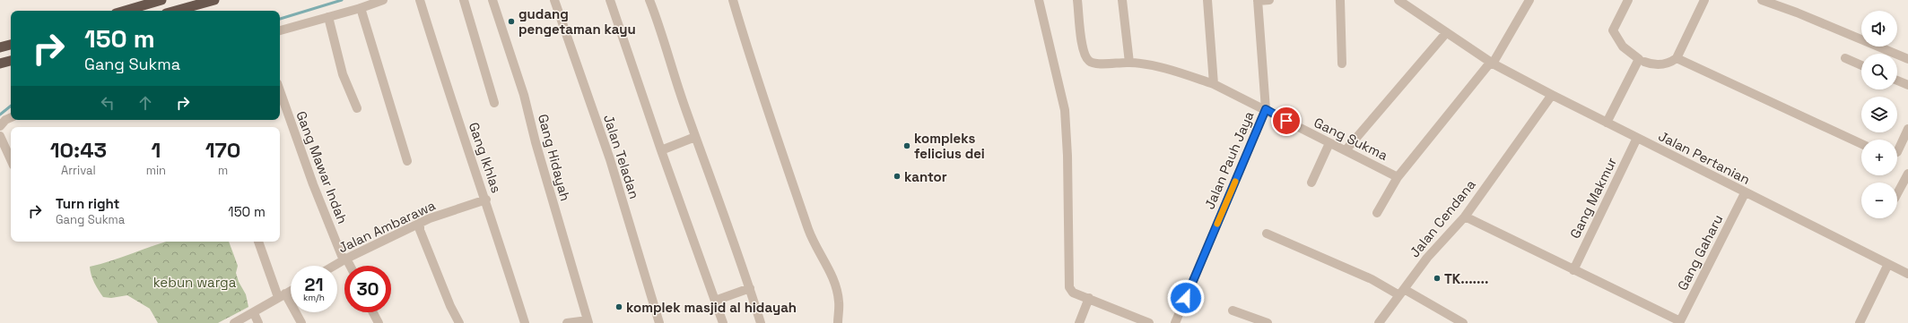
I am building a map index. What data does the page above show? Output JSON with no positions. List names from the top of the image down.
{
  "streets": {
    "street": [
      "Gang Sukma",
      "Jalan Teladan",
      "Gang Ikhlas",
      "Gang Hidayah",
      "Jalan Pertanian",
      "Jalan Pauh Jaya",
      "Gang Mawar Indah",
      "Gang Makmur",
      "Jalan Cendana",
      "Jalan Ambarawa",
      "Gang Gaharu"
    ]
  },
  "crossings": [
    ["Gang Sukma", "Jalan Pauh Jaya"],
    ["Gang Ikhlas", "Jalan Ambarawa"],
    ["Jalan Pertanian", "Gang Makmur"],
    ["Jalan Pertanian", "Jalan Cendana"],
    ["Jalan Pertanian", "Gang Gaharu"],
    ["Gang Mawar Indah", "Jalan Ambarawa"]
  ],
  "parks": ["kebun warga"],
  "places": [
    "gudang pengetaman kayu",
    "kompleks felicius dei",
    "kantor",
    "TK.......",
    "komplek masjid al hidayah"
  ],
  "page": {
    "map_buttons": ["+", "−"],
    "turn": ["150 m", "Gang Sukma"],
    "eta": [
      "10:43",
      "Arrival",
      "1",
      "min",
      "170",
      "m"
    ],
    "list": [
      {
        "name": "Turn right",
        "note": "Gang Sukma",
        "value": "150 m"
      }
    ],
    "speed": "21 km/h",
    "limit": "30"
  }
}
